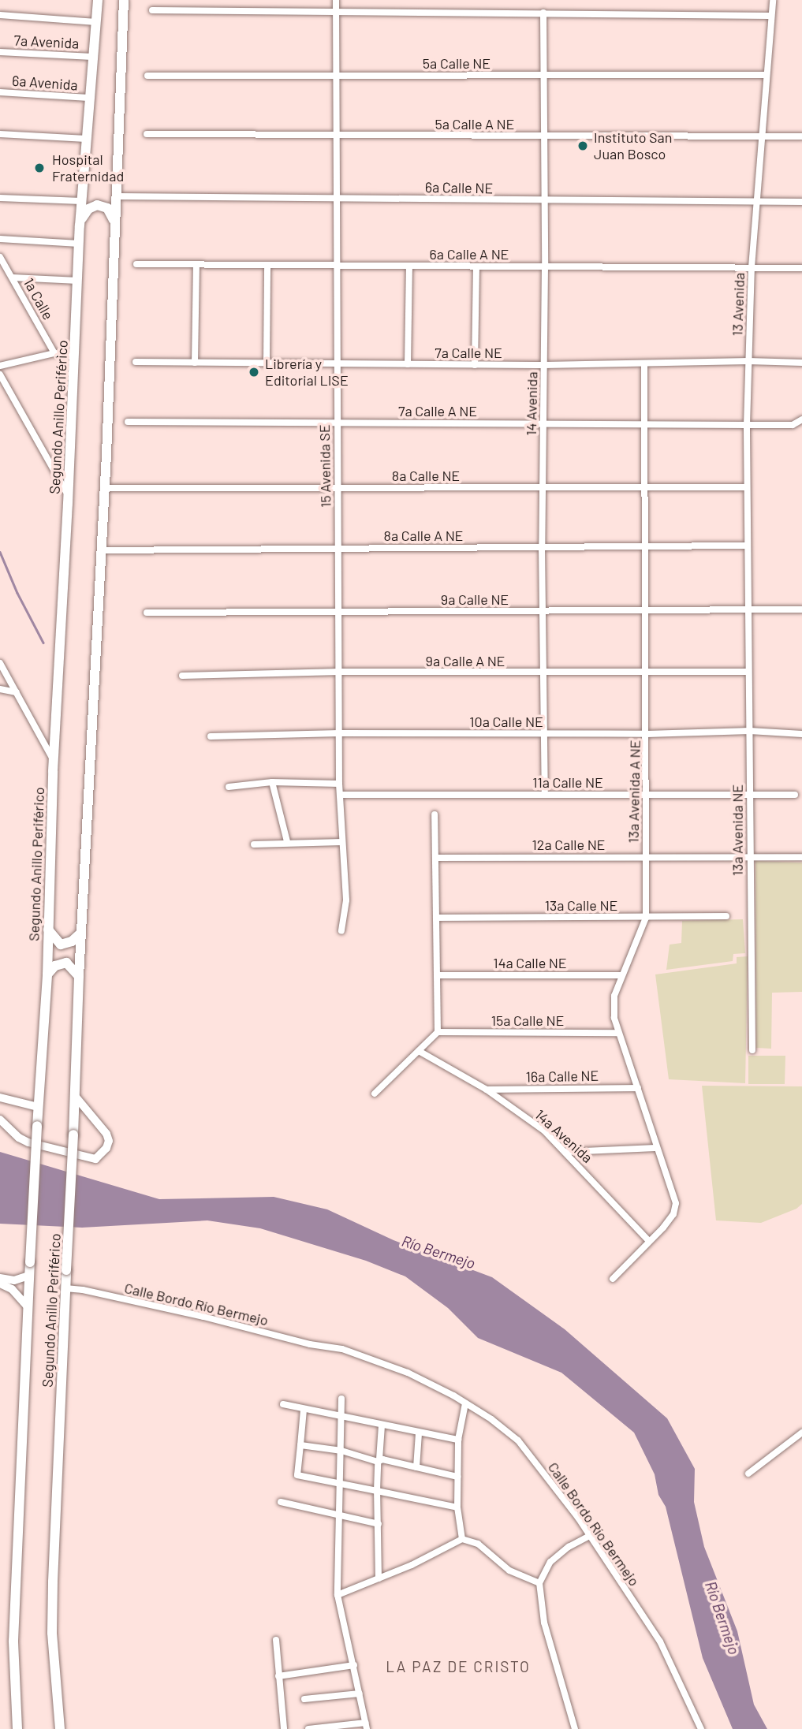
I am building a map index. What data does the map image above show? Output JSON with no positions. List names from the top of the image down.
{
  "streets": {
    "main road": ["Segundo Anillo Periférico"],
    "street": [
      "7a Avenida",
      "5a Calle NE",
      "6a Avenida",
      "5a Calle A NE",
      "6a Calle NE",
      "6a Calle A NE",
      "1a Calle",
      "13 Avenida",
      "7a Calle NE",
      "14 Avenida",
      "7a Calle A NE",
      "15 Avenida SE",
      "8a Calle NE",
      "8a Calle A NE",
      "9a Calle NE",
      "9a Calle A NE",
      "10a Calle NE",
      "11a Calle NE",
      "13a Avenida A NE",
      "13a Avenida NE",
      "12a Calle NE",
      "13a Calle NE",
      "14a Calle NE",
      "15a Calle NE",
      "16a Calle NE",
      "14a Avenida",
      "Calle Bordo Río Bermejo"
    ]
  },
  "crossings": [
    ["7a Avenida", "Segundo Anillo Periférico"],
    ["5a Calle NE", "13 Avenida"],
    ["5a Calle NE", "14 Avenida"],
    ["5a Calle NE", "15 Avenida SE"],
    ["6a Avenida", "Segundo Anillo Periférico"],
    ["5a Calle A NE", "13 Avenida"],
    ["5a Calle A NE", "14 Avenida"],
    ["5a Calle A NE", "15 Avenida SE"],
    ["6a Calle NE", "13 Avenida"],
    ["6a Calle NE", "14 Avenida"],
    ["6a Calle NE", "Segundo Anillo Periférico"],
    ["6a Calle NE", "15 Avenida SE"],
    ["6a Calle A NE", "13 Avenida"],
    ["6a Calle A NE", "14 Avenida"],
    ["6a Calle A NE", "15 Avenida SE"],
    ["13 Avenida", "7a Calle NE"],
    ["13 Avenida", "7a Calle A NE"],
    ["13 Avenida", "8a Calle NE"],
    ["13 Avenida", "8a Calle A NE"],
    ["13 Avenida", "9a Calle NE"],
    ["13 Avenida", "13a Avenida NE"],
    ["7a Calle NE", "14 Avenida"],
    ["7a Calle NE", "15 Avenida SE"],
    ["7a Calle NE", "13a Avenida A NE"],
    ["14 Avenida", "7a Calle A NE"],
    ["14 Avenida", "8a Calle NE"],
    ["14 Avenida", "8a Calle A NE"],
    ["14 Avenida", "9a Calle NE"],
    ["14 Avenida", "9a Calle A NE"],
    ["14 Avenida", "10a Calle NE"],
    ["14 Avenida", "11a Calle NE"],
    ["7a Calle A NE", "15 Avenida SE"],
    ["7a Calle A NE", "13a Avenida A NE"],
    ["Segundo Anillo Periférico", "8a Calle NE"],
    ["Segundo Anillo Periférico", "8a Calle A NE"],
    ["Segundo Anillo Periférico", "Calle Bordo Río Bermejo"],
    ["15 Avenida SE", "8a Calle NE"],
    ["15 Avenida SE", "8a Calle A NE"],
    ["15 Avenida SE", "9a Calle NE"],
    ["15 Avenida SE", "9a Calle A NE"],
    ["15 Avenida SE", "10a Calle NE"],
    ["15 Avenida SE", "11a Calle NE"],
    ["8a Calle NE", "13a Avenida A NE"],
    ["8a Calle A NE", "13a Avenida A NE"],
    ["9a Calle NE", "13a Avenida A NE"],
    ["9a Calle NE", "13a Avenida NE"],
    ["9a Calle A NE", "13a Avenida A NE"],
    ["9a Calle A NE", "13a Avenida NE"],
    ["10a Calle NE", "13a Avenida A NE"],
    ["10a Calle NE", "13a Avenida NE"],
    ["11a Calle NE", "13a Avenida A NE"],
    ["11a Calle NE", "13a Avenida NE"],
    ["13a Avenida A NE", "12a Calle NE"],
    ["13a Avenida A NE", "13a Calle NE"],
    ["13a Avenida A NE", "14a Calle NE"],
    ["13a Avenida A NE", "15a Calle NE"],
    ["13a Avenida A NE", "16a Calle NE"],
    ["13a Avenida A NE", "14a Avenida"],
    ["13a Avenida NE", "12a Calle NE"],
    ["16a Calle NE", "14a Avenida"]
  ],
  "districts": ["LA PAZ DE CRISTO"],
  "water": ["Río Bermejo"],
  "places": ["Instituto San Juan Bosco", "Hospital Fraternidad", "Librería y Editorial LISE"]
}
